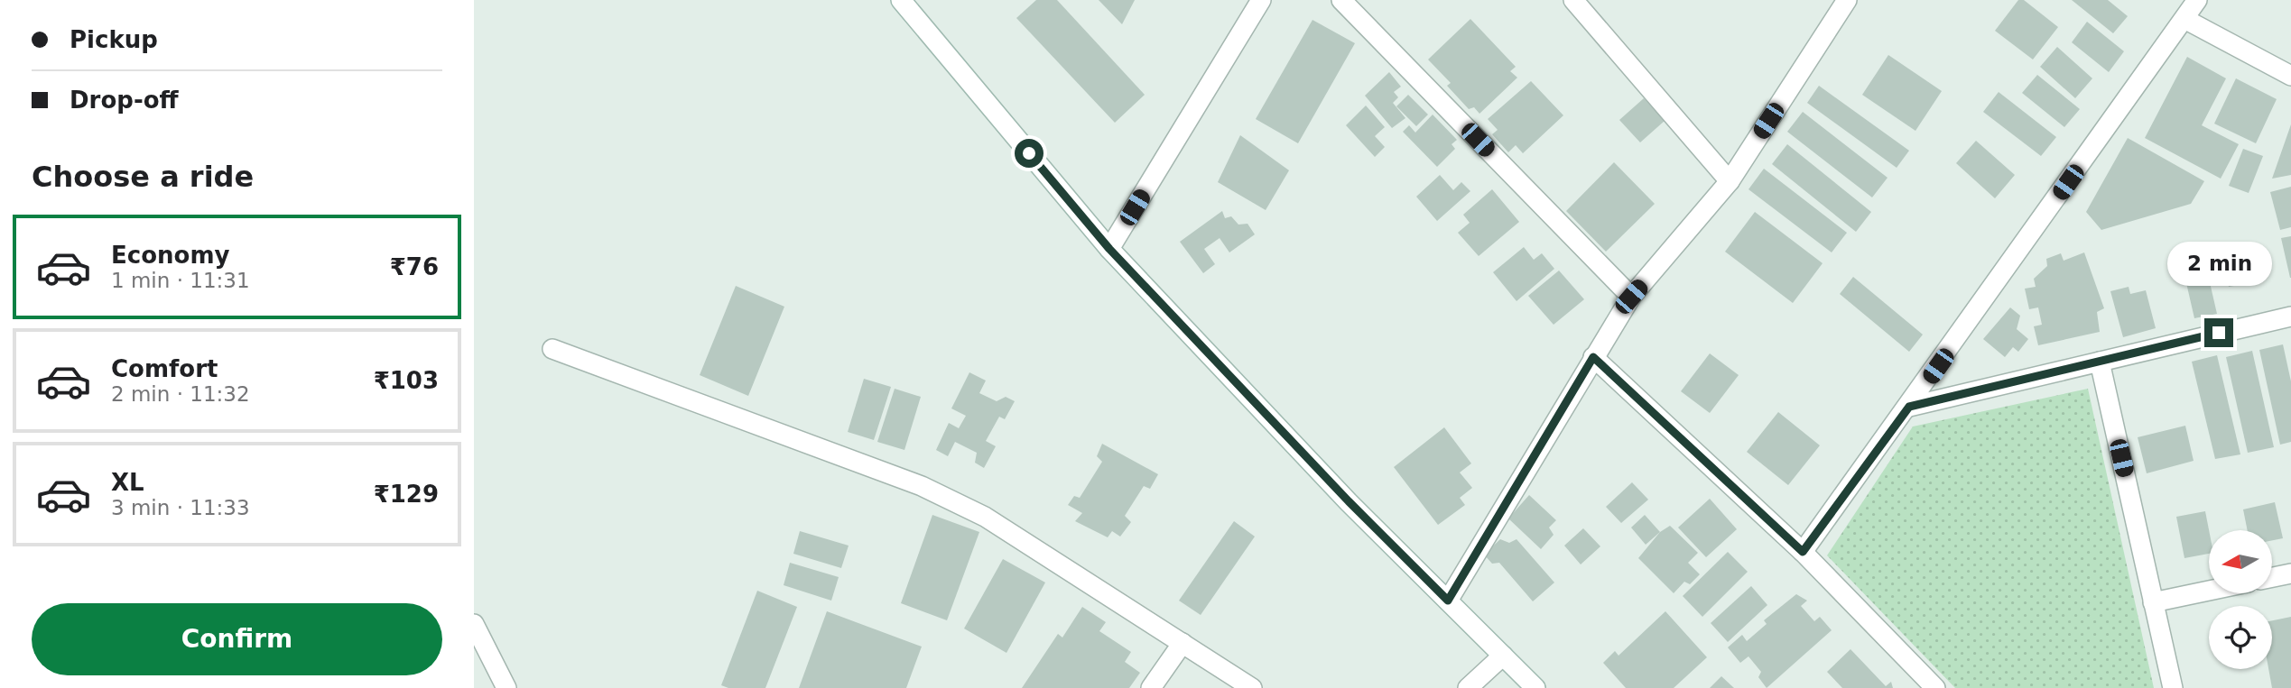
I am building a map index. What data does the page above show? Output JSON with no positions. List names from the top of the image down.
{
  "north": "left",
  "page": {
    "banner": ["Pickup", "Drop-off"],
    "heading": "Choose a ride",
    "list": [
      {
        "name": "Economy",
        "note": "1 min · 11:31",
        "value": "₹76"
      },
      {
        "name": "Comfort",
        "note": "2 min · 11:32",
        "value": "₹103"
      },
      {
        "name": "XL",
        "note": "3 min · 11:33",
        "value": "₹129"
      }
    ],
    "bubble": "2 min",
    "buttons": "Confirm"
  }
}
